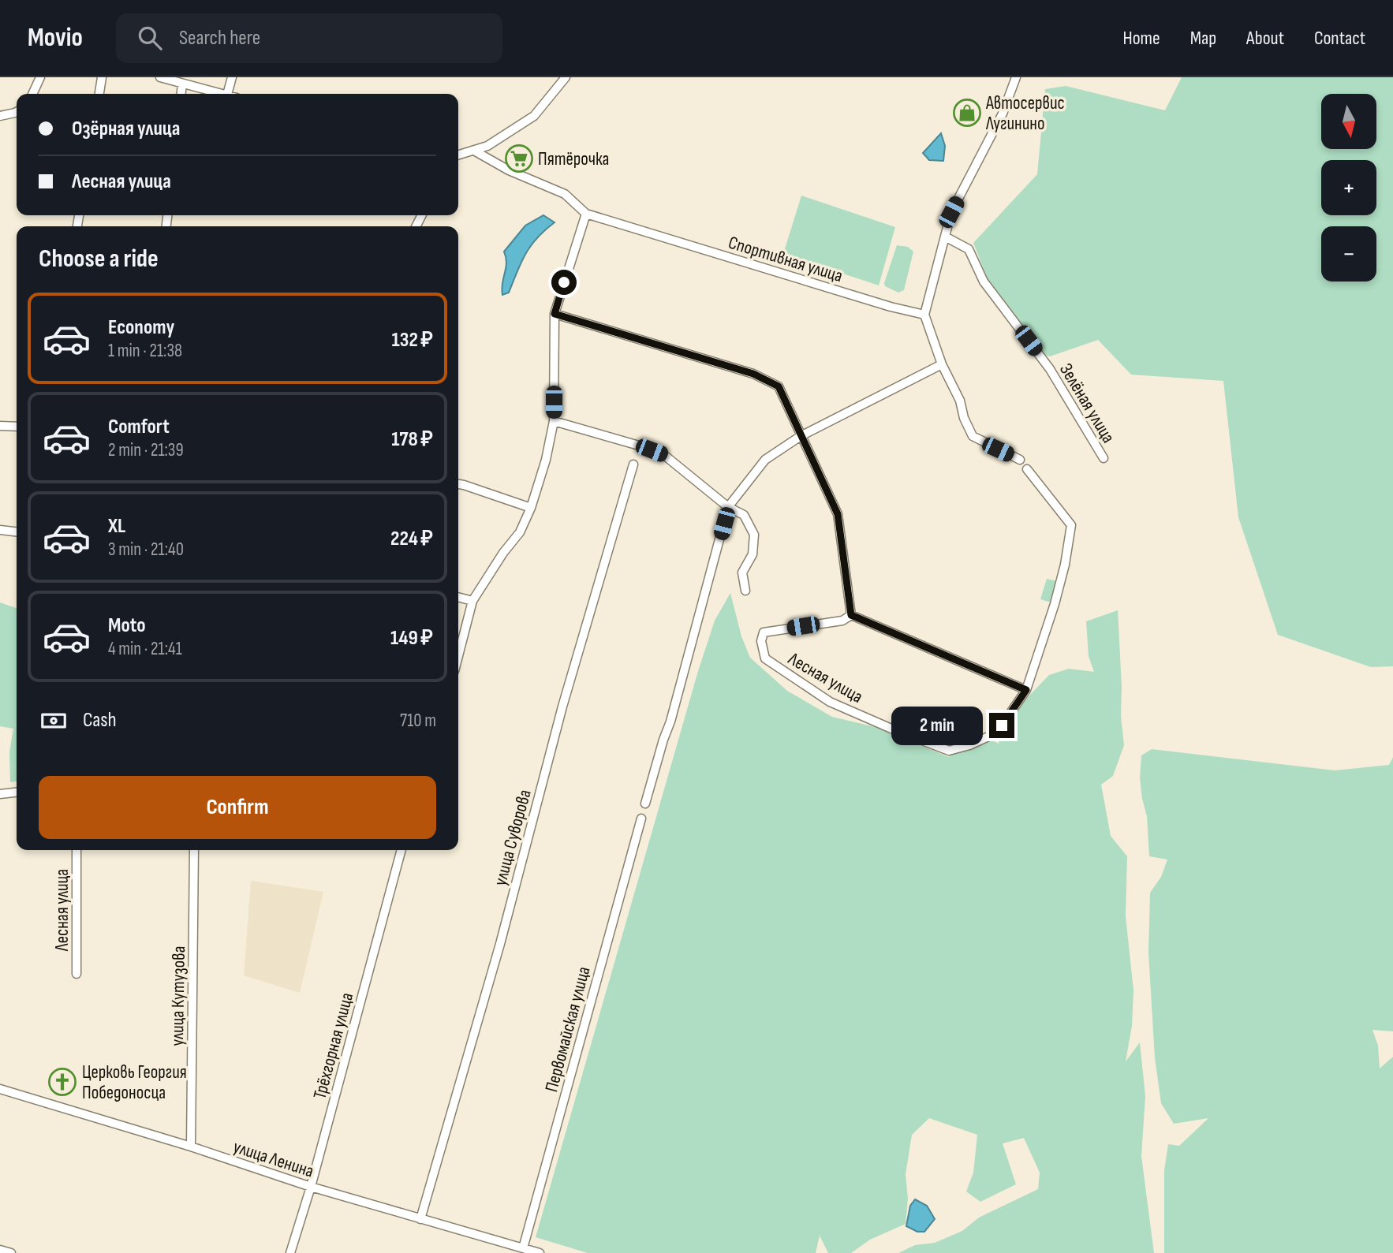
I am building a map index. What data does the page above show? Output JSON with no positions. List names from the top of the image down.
{
  "streets": {
    "street": [
      "Спортивная улица",
      "Зелёная улица",
      "Лесная улица",
      "улица Суворова",
      "улица Кутузова",
      "Первомайская улица",
      "Трёхгорная улица",
      "улица Ленина"
    ]
  },
  "crossings": [
    ["улица Суворова", "улица Ленина"],
    ["улица Кутузова", "улица Ленина"],
    ["Первомайская улица", "улица Ленина"],
    ["Трёхгорная улица", "улица Ленина"]
  ],
  "places": {
    "shop": ["Автосервис Лугинино"],
    "supermarket": ["Пятёрочка"],
    "church": ["Церковь Георгия Победоносца"]
  },
  "north": "bottom",
  "page": {
    "header": "Movio",
    "search": "Search here",
    "nav": [
      "Home",
      "Map",
      "About",
      "Contact"
    ],
    "map_buttons": ["+", "−"],
    "banner": ["Озёрная улица", "Лесная улица"],
    "heading": "Choose a ride",
    "list": [
      {
        "name": "Economy",
        "note": "1 min · 21:38",
        "value": "132 ₽"
      },
      {
        "name": "Comfort",
        "note": "2 min · 21:39",
        "value": "178 ₽"
      },
      {
        "name": "XL",
        "note": "3 min · 21:40",
        "value": "224 ₽"
      },
      {
        "name": "Moto",
        "note": "4 min · 21:41",
        "value": "149 ₽"
      }
    ],
    "pay": ["Cash", "710 m"],
    "bubble": "2 min",
    "buttons": "Confirm"
  }
}
